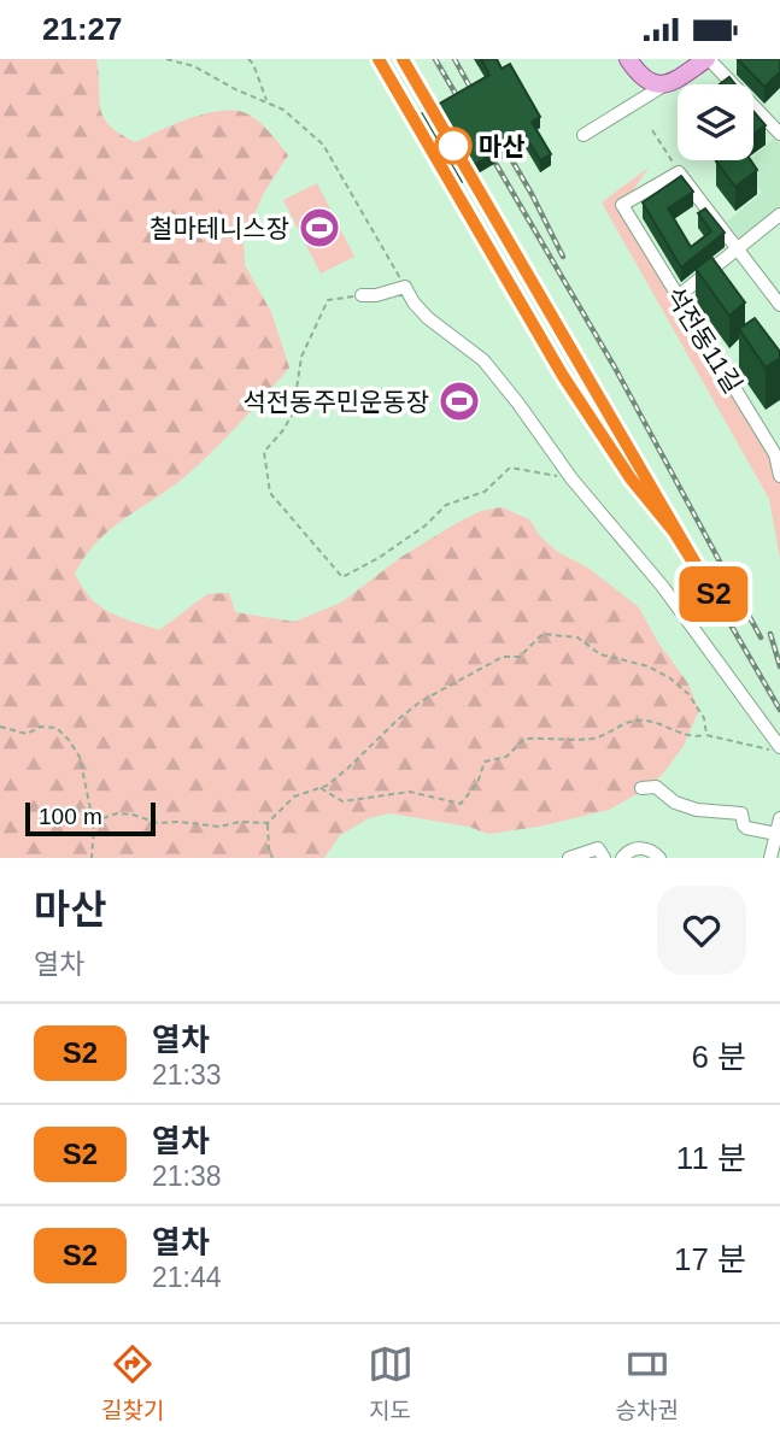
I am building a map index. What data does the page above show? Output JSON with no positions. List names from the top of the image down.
{
  "streets": {
    "street": ["석전동11길"]
  },
  "places": {
    "other": ["마산"],
    "sports": ["철마테니스장", "석전동주민운동장"]
  },
  "scale_bar": "100 m",
  "page": {
    "status": "21:27",
    "on_map": "S2",
    "scale": "100 m",
    "heading": ["마산", "열차"],
    "list": [
      {
        "mark": "S2",
        "name": "열차",
        "note": "21:33",
        "value": "6 분"
      },
      {
        "mark": "S2",
        "name": "열차",
        "note": "21:38",
        "value": "11 분"
      },
      {
        "mark": "S2",
        "name": "열차",
        "note": "21:44",
        "value": "17 분"
      }
    ],
    "tabs": ["길찾기", "지도", "승차권"]
  }
}
